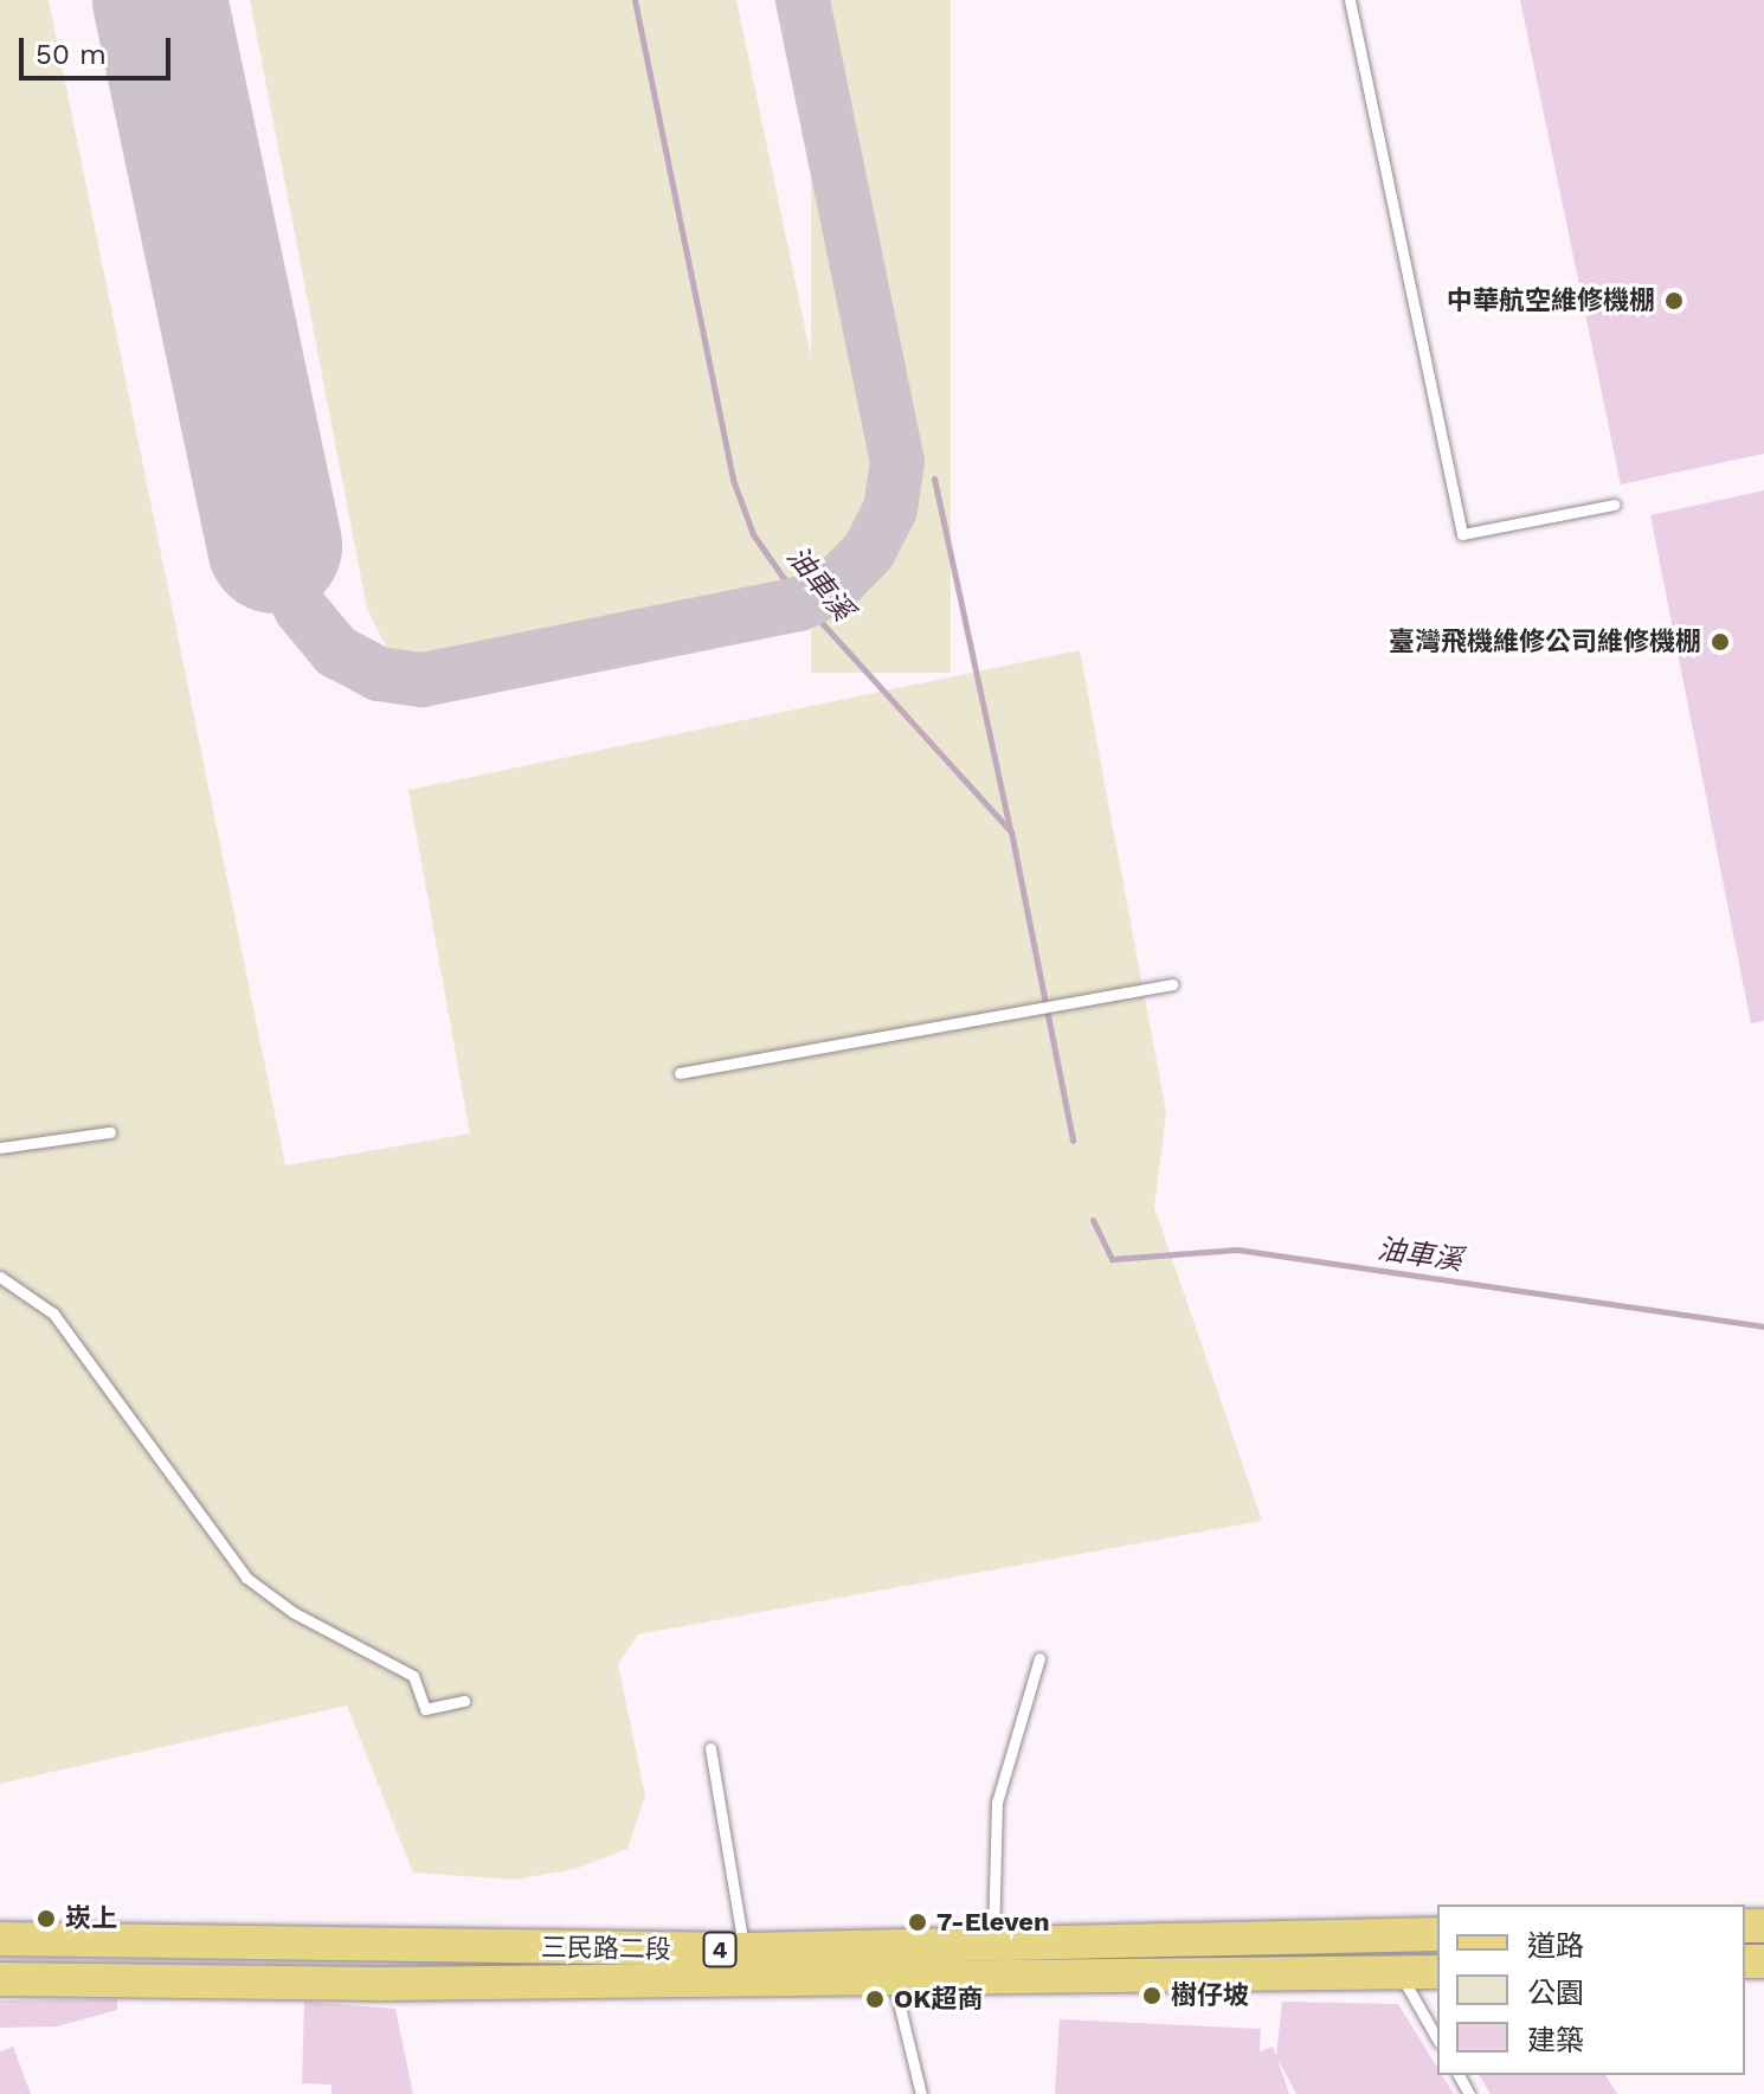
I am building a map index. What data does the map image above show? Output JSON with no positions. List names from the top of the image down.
{
  "streets": {
    "main road": ["三民路二段", "4"]
  },
  "water": ["油車溪"],
  "places": [
    "中華航空維修機棚",
    "臺灣飛機維修公司維修機棚",
    "崁上",
    "7-Eleven",
    "樹仔坡",
    "OK超商"
  ],
  "legend": ["道路", "公園", "建築"],
  "scale_bar": "50 m"
}
